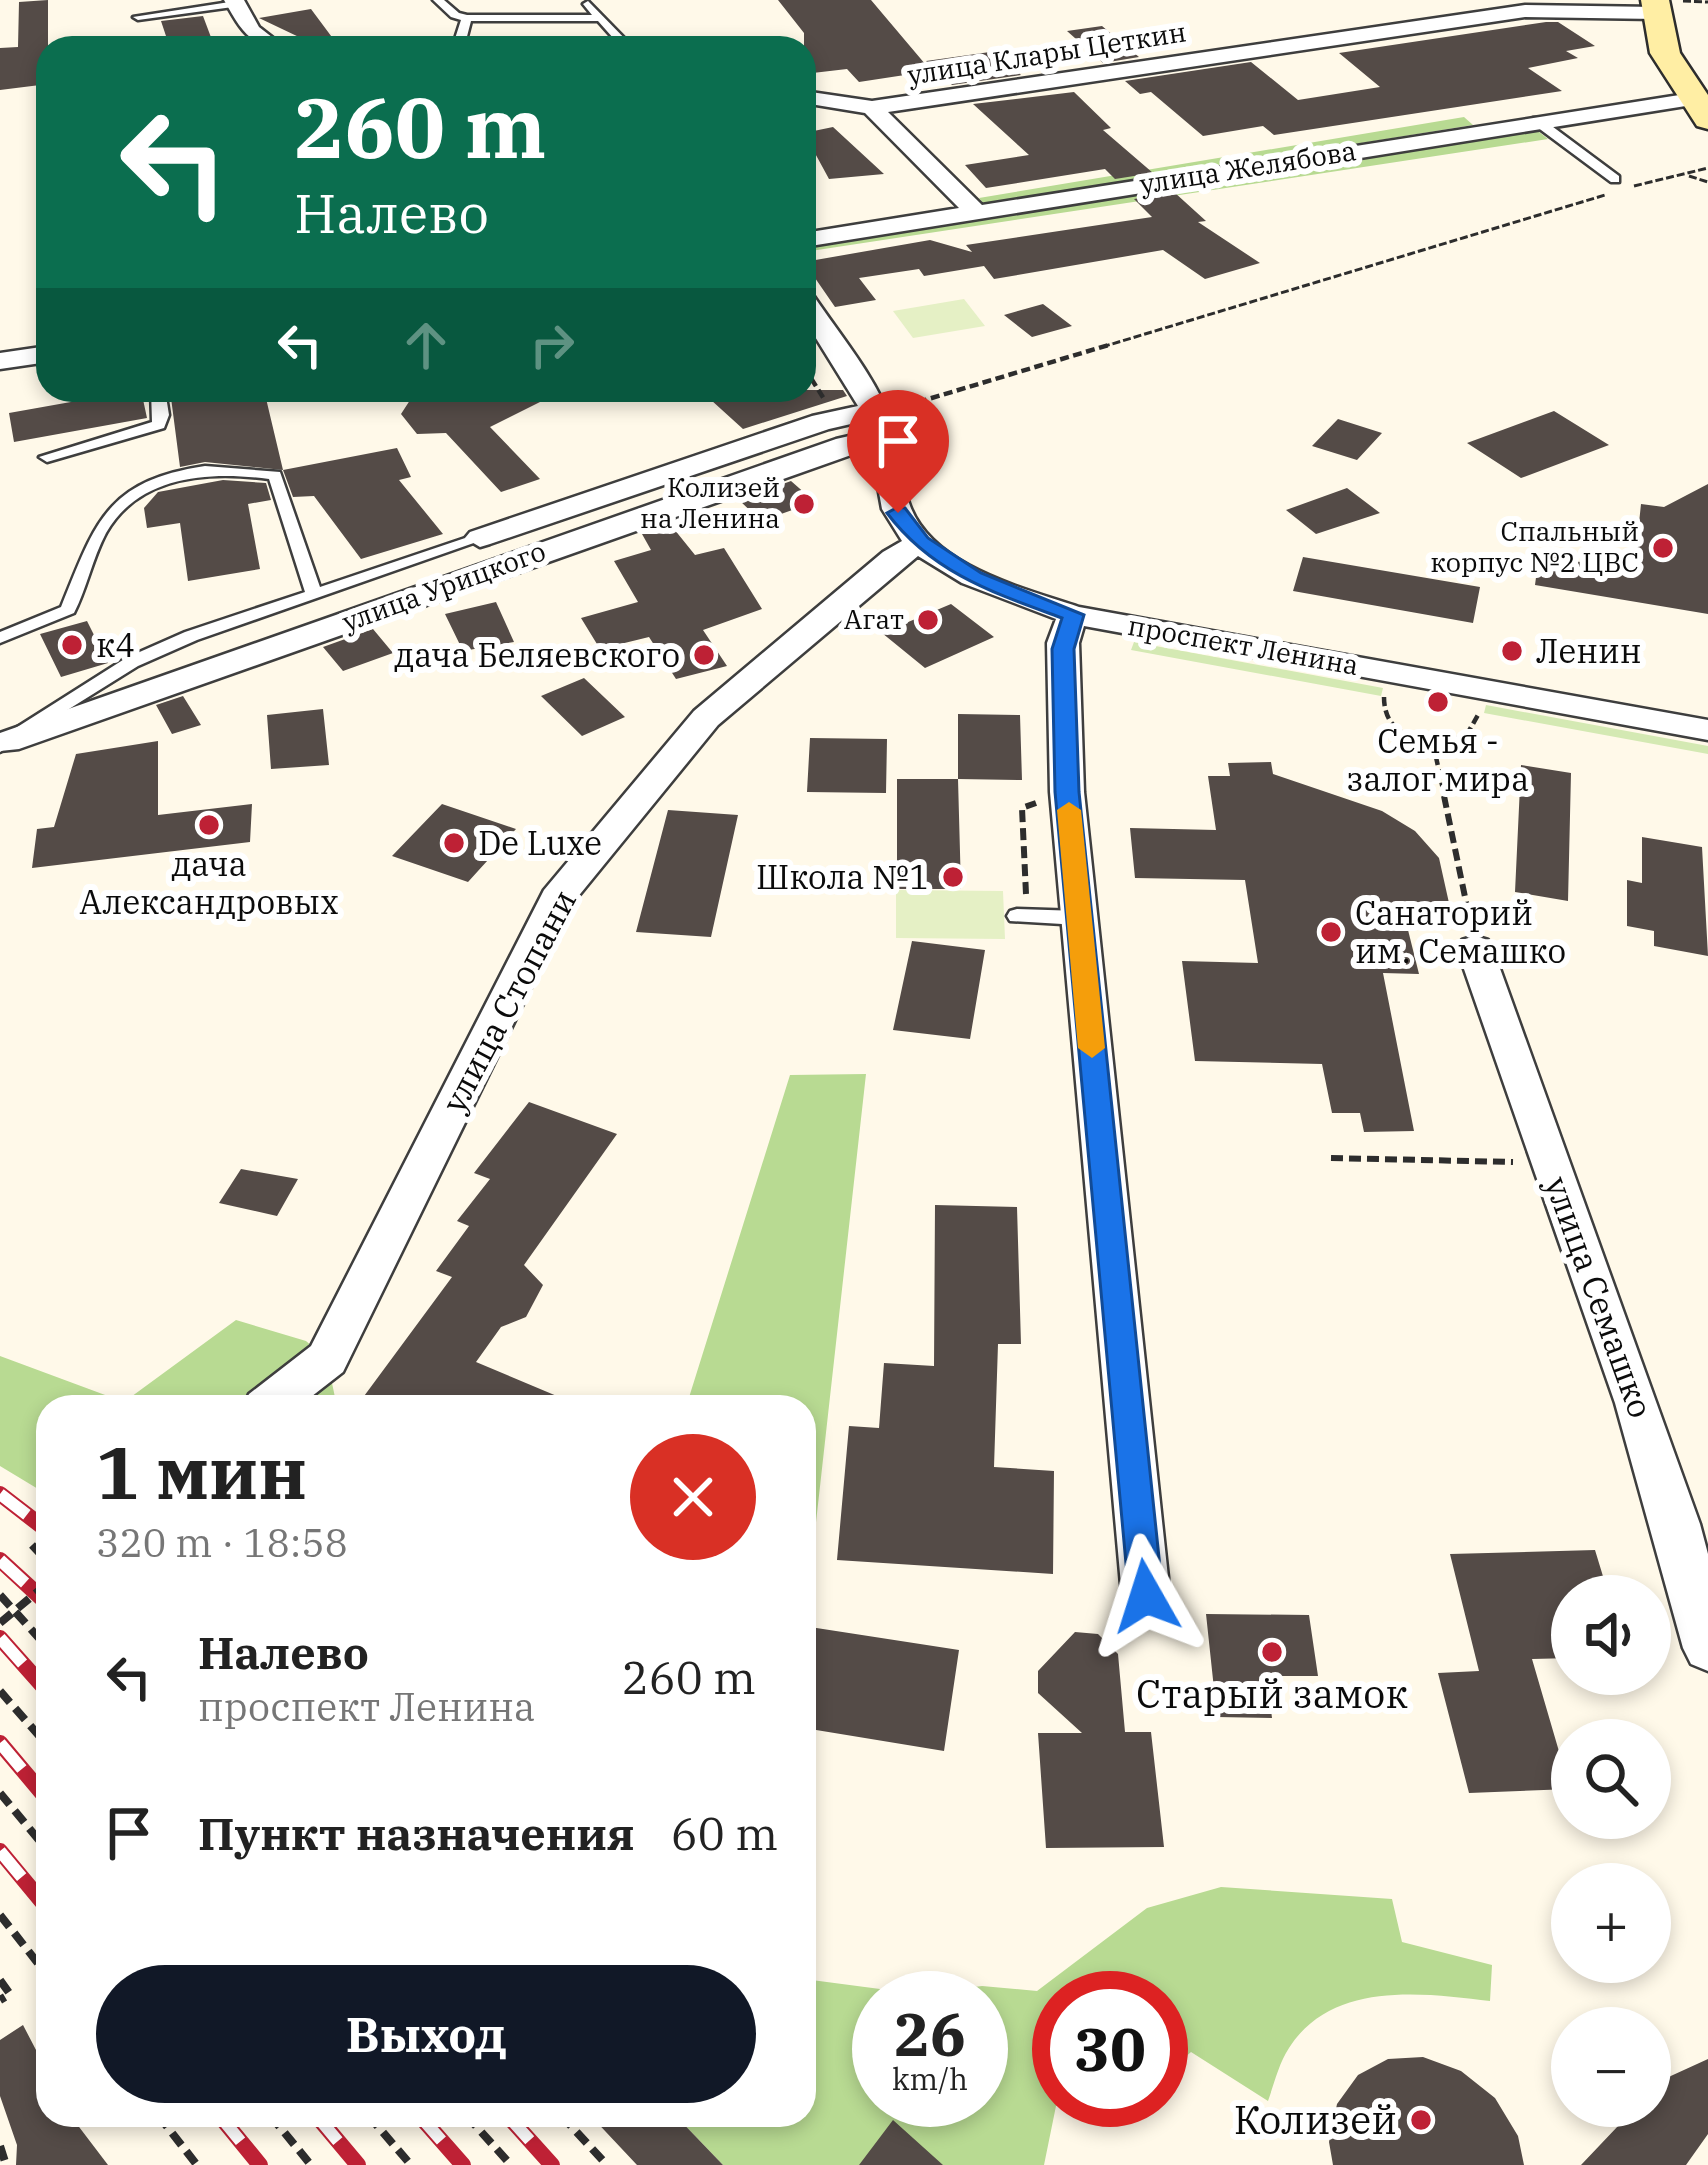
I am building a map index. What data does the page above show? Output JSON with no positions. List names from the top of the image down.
{
  "streets": {
    "street": [
      "улица Клары Цеткин",
      "улица Желябова",
      "улица Урицкого",
      "проспект Ленина",
      "улица Стопани",
      "улица Семашко"
    ]
  },
  "crossings": [
    ["улица Урицкого", "проспект Ленина"],
    ["проспект Ленина", "улица Стопани"]
  ],
  "places": [
    "Колизей на Ленина",
    "Спальный корпус №2 ЦВС",
    "Агат",
    "к4",
    "Ленин",
    "дача Беляевского",
    "Семья - залог мира",
    "дача Александровых",
    "De Luxe",
    "Школа №1",
    "Санаторий им. Семашко",
    "Старый замок",
    "Колизей"
  ],
  "page": {
    "turn": ["260 m", "Налево"],
    "heading": ["1 мин", "320 m · 18:58"],
    "map_buttons": ["+", "−"],
    "list": [
      {
        "name": "Налево",
        "note": "проспект Ленина",
        "value": "260 m"
      },
      {
        "name": "Пункт назначения",
        "value": "60 m"
      }
    ],
    "buttons": "Выход",
    "speed": "26 km/h",
    "limit": "30"
  }
}
